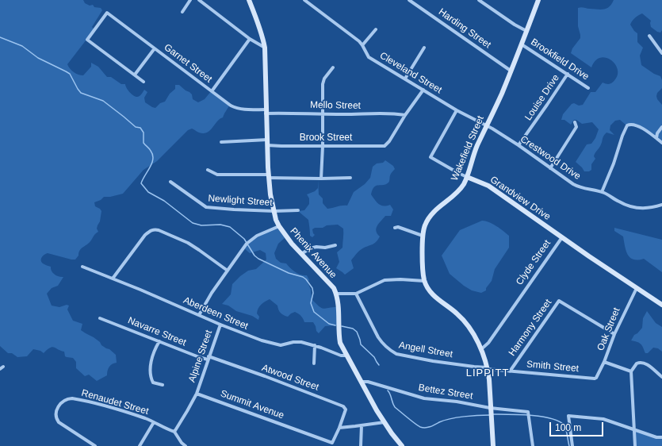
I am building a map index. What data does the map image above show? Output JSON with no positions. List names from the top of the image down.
{
  "streets": {
    "street": [
      "Harding Street",
      "Brookfield Drive",
      "Garnet Street",
      "Cleveland Street",
      "Louise Drive",
      "Mello Street",
      "Brook Street",
      "Wakefield Street",
      "Crestwood Drive",
      "Grandview Drive",
      "Newlight Street",
      "Phenix Avenue",
      "Clyde Street",
      "Aberdeen Street",
      "Harmony Street",
      "Oak Street",
      "Navarre Street",
      "Angell Street",
      "Alpine Street",
      "Smith Street",
      "Atwood Street",
      "Bettez Street",
      "Renaudet Street",
      "Summit Avenue"
    ]
  },
  "crossings": [
    ["Harding Street", "Wakefield Street"],
    ["Brookfield Drive", "Louise Drive"],
    ["Brookfield Drive", "Wakefield Street"],
    ["Garnet Street", "Mello Street"],
    ["Garnet Street", "Phenix Avenue"],
    ["Cleveland Street", "Wakefield Street"],
    ["Cleveland Street", "Crestwood Drive"],
    ["Louise Drive", "Crestwood Drive"],
    ["Mello Street", "Brook Street"],
    ["Mello Street", "Phenix Avenue"],
    ["Brook Street", "Phenix Avenue"],
    ["Wakefield Street", "Crestwood Drive"],
    ["Wakefield Street", "Grandview Drive"],
    ["Wakefield Street", "Clyde Street"],
    ["Wakefield Street", "Angell Street"],
    ["Wakefield Street", "Smith Street"],
    ["Wakefield Street", "Bettez Street"],
    ["Grandview Drive", "Clyde Street"],
    ["Newlight Street", "Phenix Avenue"],
    ["Phenix Avenue", "Aberdeen Street"],
    ["Phenix Avenue", "Bettez Street"],
    ["Clyde Street", "Oak Street"],
    ["Aberdeen Street", "Alpine Street"],
    ["Harmony Street", "Oak Street"],
    ["Harmony Street", "Smith Street"],
    ["Oak Street", "Smith Street"],
    ["Navarre Street", "Alpine Street"],
    ["Navarre Street", "Atwood Street"],
    ["Angell Street", "Smith Street"],
    ["Alpine Street", "Atwood Street"],
    ["Alpine Street", "Summit Avenue"],
    ["Atwood Street", "Summit Avenue"]
  ],
  "districts": ["LIPPITT"],
  "scale_bar": "100 m"
}
